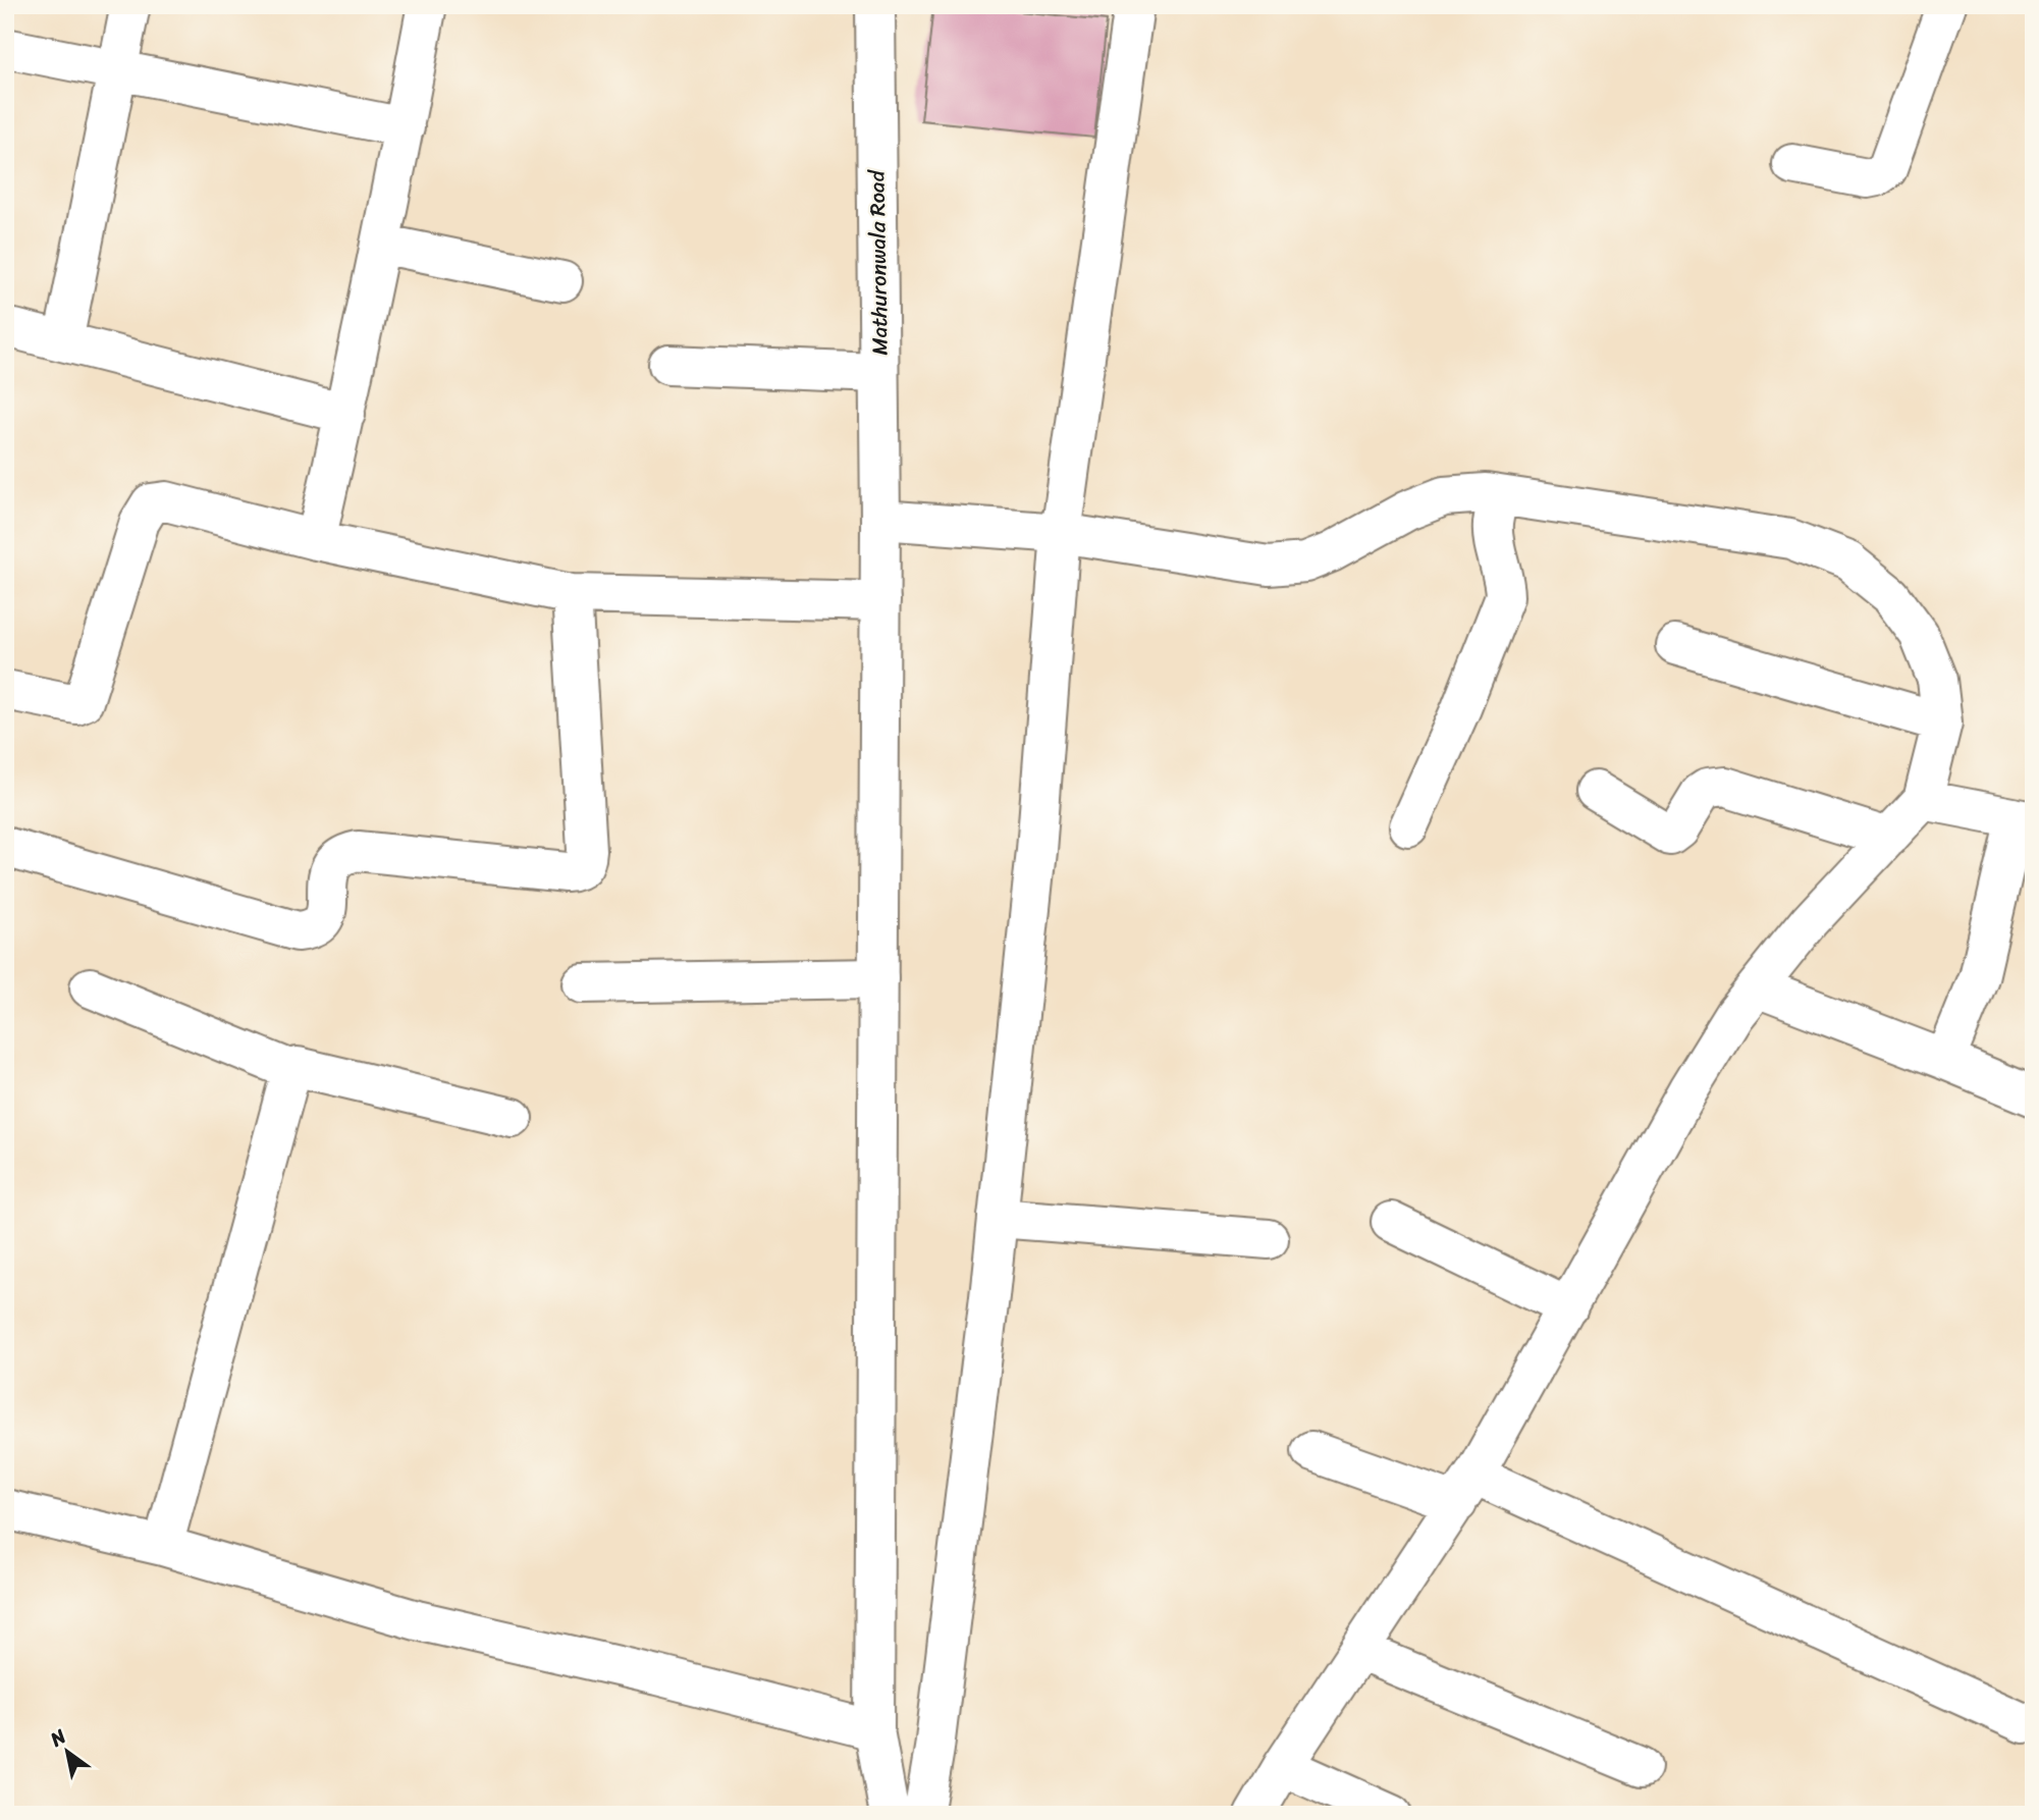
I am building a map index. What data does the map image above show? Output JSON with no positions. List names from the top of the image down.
{
  "streets": {
    "street": ["Mathuronwala Road"]
  },
  "north": "top left"
}
